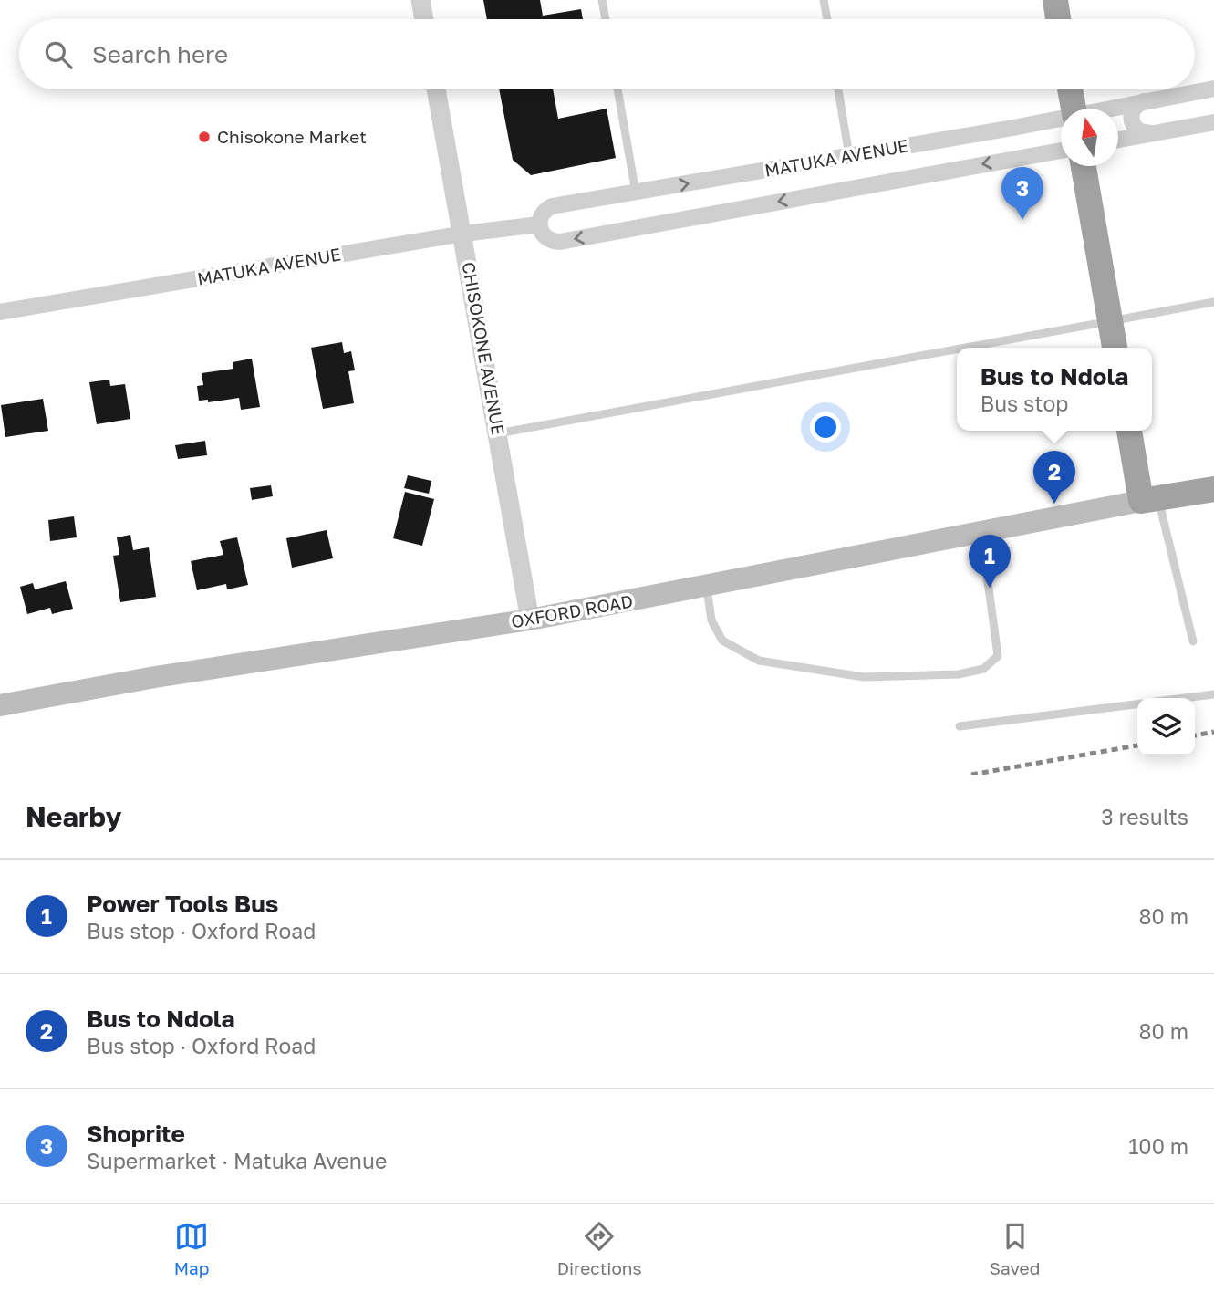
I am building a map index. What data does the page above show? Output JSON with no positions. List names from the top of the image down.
{
  "streets": {
    "highway": ["OXFORD ROAD"],
    "street": ["MATUKA AVENUE", "CHISOKONE AVENUE"]
  },
  "crossings": [
    ["MATUKA AVENUE", "CHISOKONE AVENUE"],
    ["CHISOKONE AVENUE", "OXFORD ROAD"]
  ],
  "places": ["Chisokone Market"],
  "north": "top",
  "page": {
    "search": "Search here",
    "pins": ["3", "2", "1"],
    "popup": ["Bus to Ndola", "Bus stop"],
    "heading": ["Nearby", "3 results"],
    "list": [
      {
        "mark": "1",
        "name": "Power Tools Bus",
        "note": "Bus stop · Oxford Road",
        "value": "80 m"
      },
      {
        "mark": "2",
        "name": "Bus to Ndola",
        "note": "Bus stop · Oxford Road",
        "value": "80 m"
      },
      {
        "mark": "3",
        "name": "Shoprite",
        "note": "Supermarket · Matuka Avenue",
        "value": "100 m"
      }
    ],
    "nav": ["Map", "Directions", "Saved"]
  }
}
